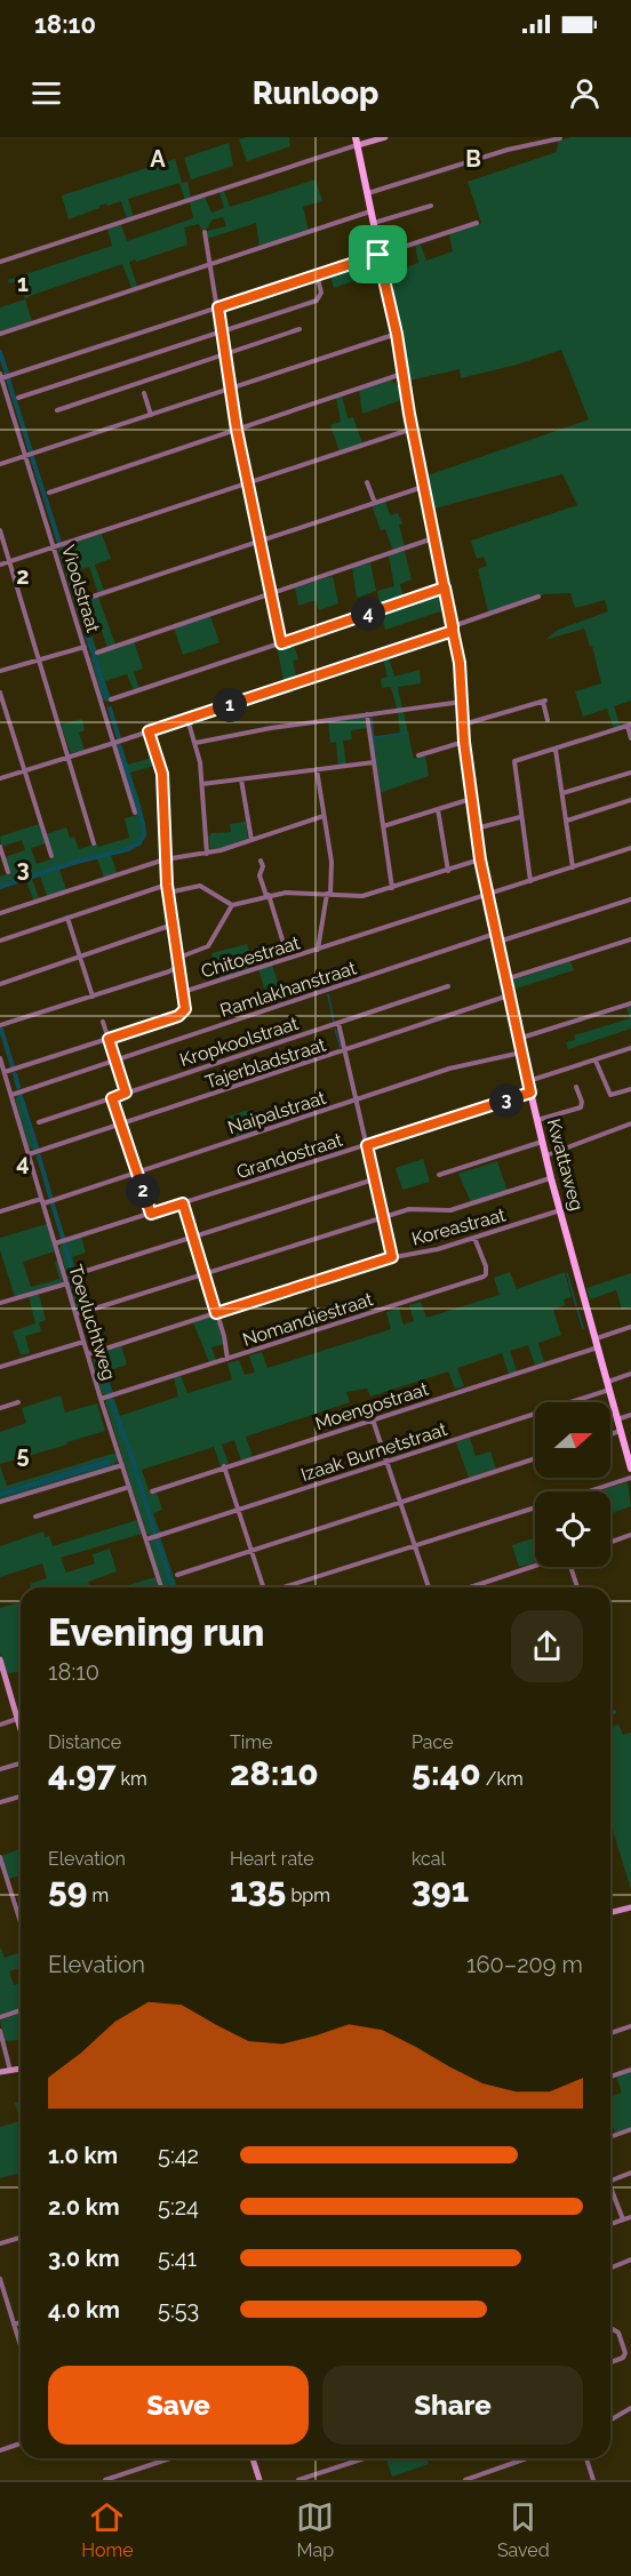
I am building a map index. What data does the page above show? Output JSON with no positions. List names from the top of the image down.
{
  "streets": {
    "main road": ["Kwattaweg"],
    "street": [
      "Vioolstraat",
      "Chitoestraat",
      "Ramlakhanstraat",
      "Kropkoolstraat",
      "Tajerbladstraat",
      "Naipalstraat",
      "Grandostraat",
      "Koreastraat",
      "Nomandiestraat",
      "Toevluchtweg",
      "Moengostraat",
      "Izaak Burnetstraat"
    ]
  },
  "crossings": [
    ["Chitoestraat", "Kwattaweg"],
    ["Chitoestraat", "Toevluchtweg"],
    ["Ramlakhanstraat", "Kwattaweg"],
    ["Ramlakhanstraat", "Toevluchtweg"],
    ["Tajerbladstraat", "Kwattaweg"],
    ["Tajerbladstraat", "Toevluchtweg"],
    ["Naipalstraat", "Kwattaweg"],
    ["Naipalstraat", "Toevluchtweg"],
    ["Grandostraat", "Kwattaweg"],
    ["Grandostraat", "Toevluchtweg"],
    ["Kwattaweg", "Koreastraat"],
    ["Kwattaweg", "Moengostraat"],
    ["Kwattaweg", "Izaak Burnetstraat"],
    ["Koreastraat", "Nomandiestraat"],
    ["Koreastraat", "Toevluchtweg"],
    ["Nomandiestraat", "Toevluchtweg"],
    ["Toevluchtweg", "Izaak Burnetstraat"]
  ],
  "north": "right",
  "page": {
    "status": "18:10",
    "header": "Runloop",
    "pins": [
      "4",
      "1",
      "3",
      "2"
    ],
    "heading": ["Evening run", "18:10"],
    "stats": [
      ["Distance", "4.97 km"],
      ["Time", "28:10"],
      ["Pace", "5:40 /km"],
      ["Elevation", "59 m"],
      ["Heart rate", "135 bpm"],
      ["kcal", "391"]
    ],
    "chart": ["Elevation", "160–209 m"],
    "list": [
      {
        "name": "1.0 km",
        "note": "5:42"
      },
      {
        "name": "2.0 km",
        "note": "5:24"
      },
      {
        "name": "3.0 km",
        "note": "5:41"
      },
      {
        "name": "4.0 km",
        "note": "5:53"
      }
    ],
    "buttons": ["Save", "Share"],
    "tabs": ["Home", "Map", "Saved"]
  },
  "grid": {
    "columns": ["A", "B"],
    "rows": [
      "1",
      "2",
      "3",
      "4",
      "5"
    ]
  }
}
